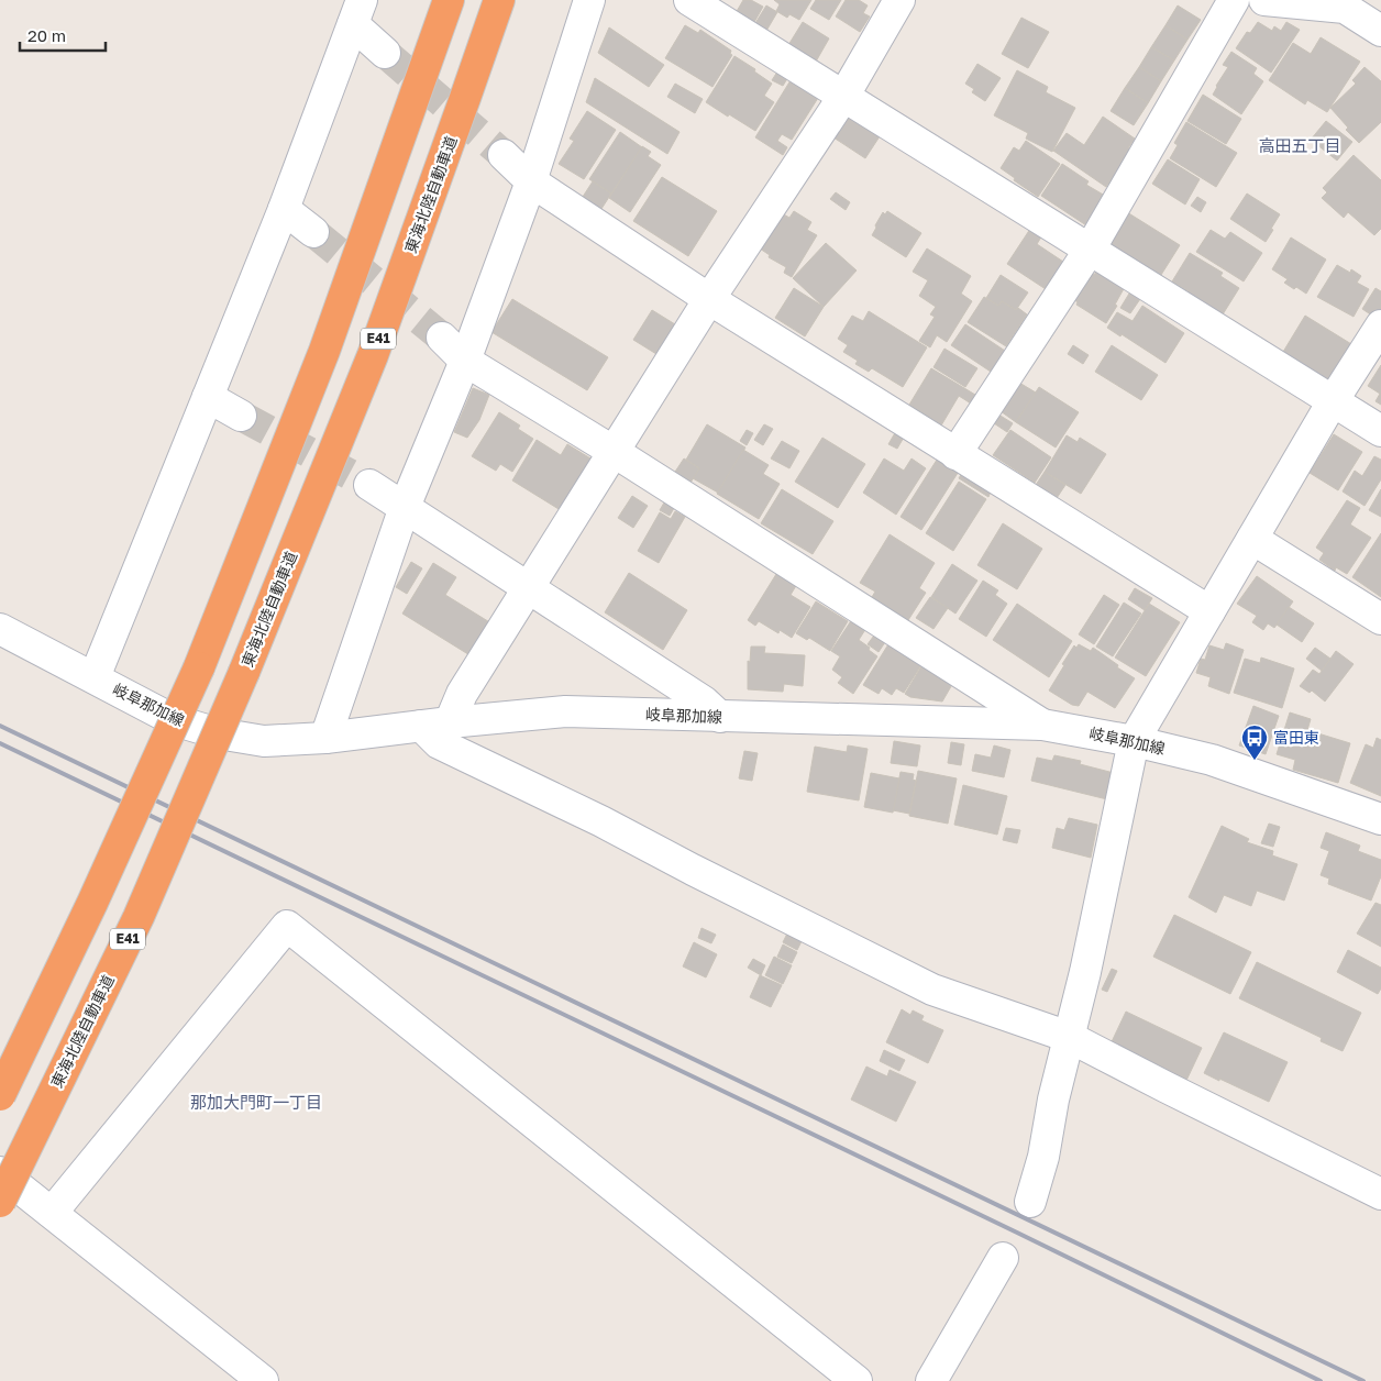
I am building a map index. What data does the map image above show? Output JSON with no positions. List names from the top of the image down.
{
  "streets": {
    "highway": ["東海北陸自動車道", "E41"],
    "street": ["岐阜那加線"]
  },
  "districts": ["高田五丁目", "那加大門町一丁目"],
  "places": {
    "bus stop": ["富田東"]
  },
  "scale_bar": "20 m"
}
